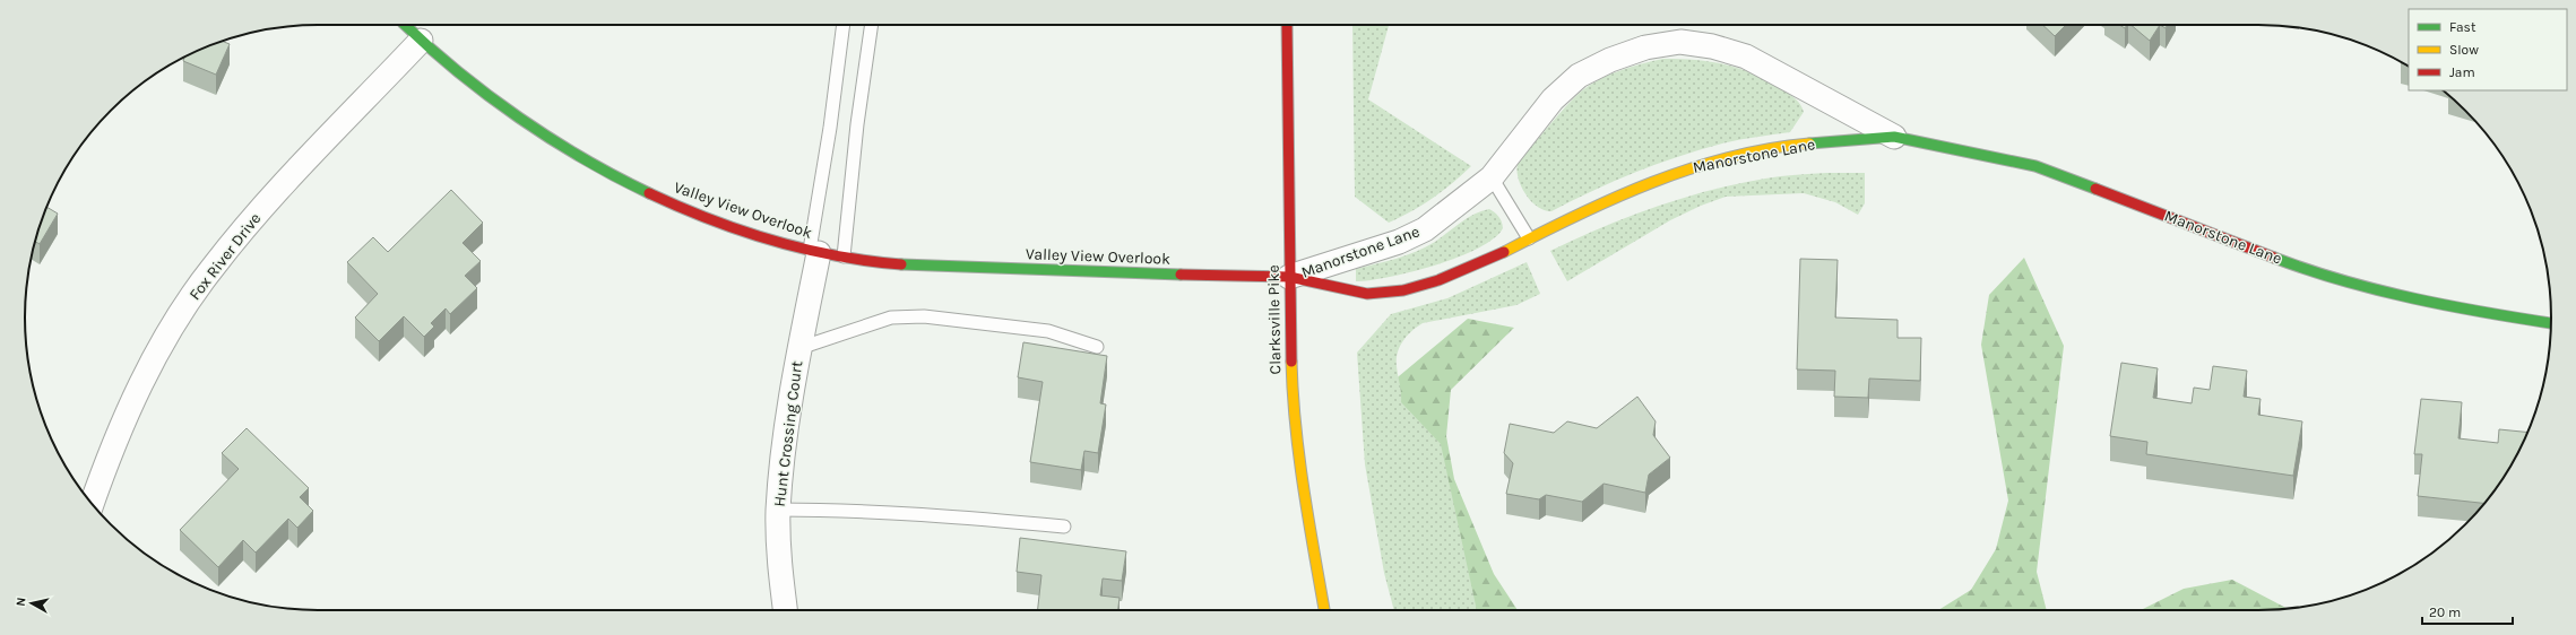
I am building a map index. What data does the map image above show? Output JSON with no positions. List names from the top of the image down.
{
  "streets": {
    "street": [
      "Manorstone Lane",
      "Valley View Overlook",
      "Fox River Drive",
      "Clarksville Pike",
      "Hunt Crossing Court"
    ]
  },
  "crossings": [
    ["Manorstone Lane", "Valley View Overlook"],
    ["Manorstone Lane", "Clarksville Pike"],
    ["Valley View Overlook", "Fox River Drive"],
    ["Valley View Overlook", "Clarksville Pike"],
    ["Valley View Overlook", "Hunt Crossing Court"]
  ],
  "legend": ["Fast", "Slow", "Jam"],
  "scale_bar": "20 m",
  "north": "left"
}
